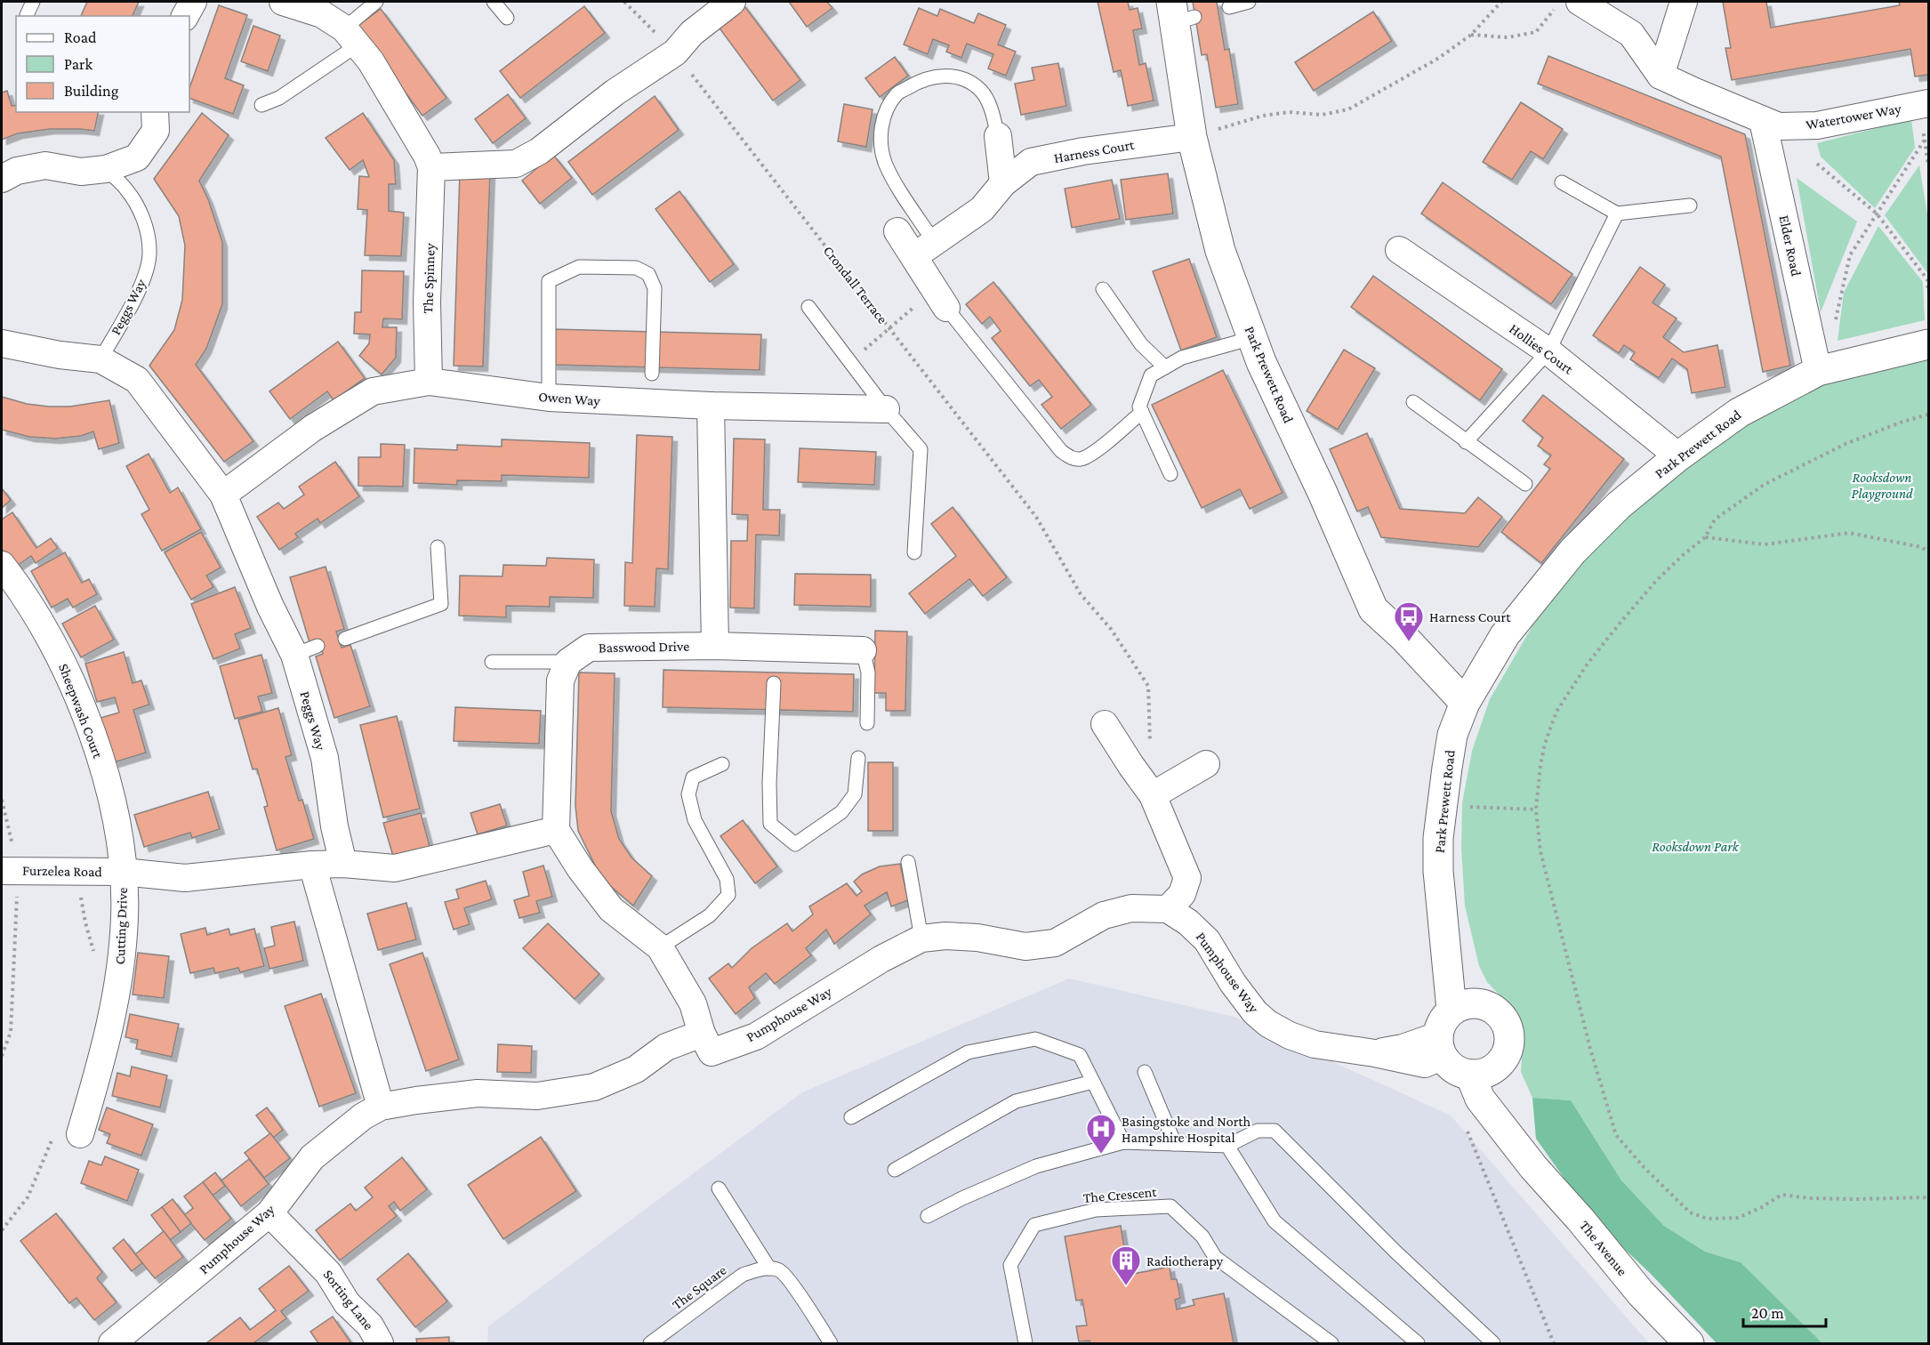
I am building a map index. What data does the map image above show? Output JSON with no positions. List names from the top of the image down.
{
  "streets": {
    "street": [
      "Watertower Way",
      "Harness Court",
      "Elder Road",
      "The Spinney",
      "Peggs Way",
      "Hollies Court",
      "Park Prewett Road",
      "Owen Way",
      "Basswood Drive",
      "Sheepwash Court",
      "Furzelea Road",
      "Cutting Drive",
      "Pumphouse Way",
      "The Avenue",
      "Sorting Lane"
    ],
    "lane": ["The Crescent", "The Square"],
    "path": ["Crondall Terrace"]
  },
  "crossings": [
    ["Watertower Way", "Elder Road"],
    ["Harness Court", "Park Prewett Road"],
    ["Elder Road", "Park Prewett Road"],
    ["The Spinney", "Owen Way"],
    ["Hollies Court", "Park Prewett Road"],
    ["Park Prewett Road", "Pumphouse Way"],
    ["Park Prewett Road", "The Avenue"],
    ["Sheepwash Court", "Furzelea Road"],
    ["Sheepwash Court", "Cutting Drive"],
    ["Furzelea Road", "Cutting Drive"],
    ["Pumphouse Way", "The Avenue"],
    ["Pumphouse Way", "Sorting Lane"]
  ],
  "parks": ["Rooksdown Playground", "Rooksdown Park"],
  "places": {
    "bus stop": ["Harness Court"],
    "hospital": ["Basingstoke and North Hampshire Hospital"],
    "building": ["Radiotherapy"]
  },
  "legend": ["Road", "Park", "Building"],
  "scale_bar": "20 m"
}
